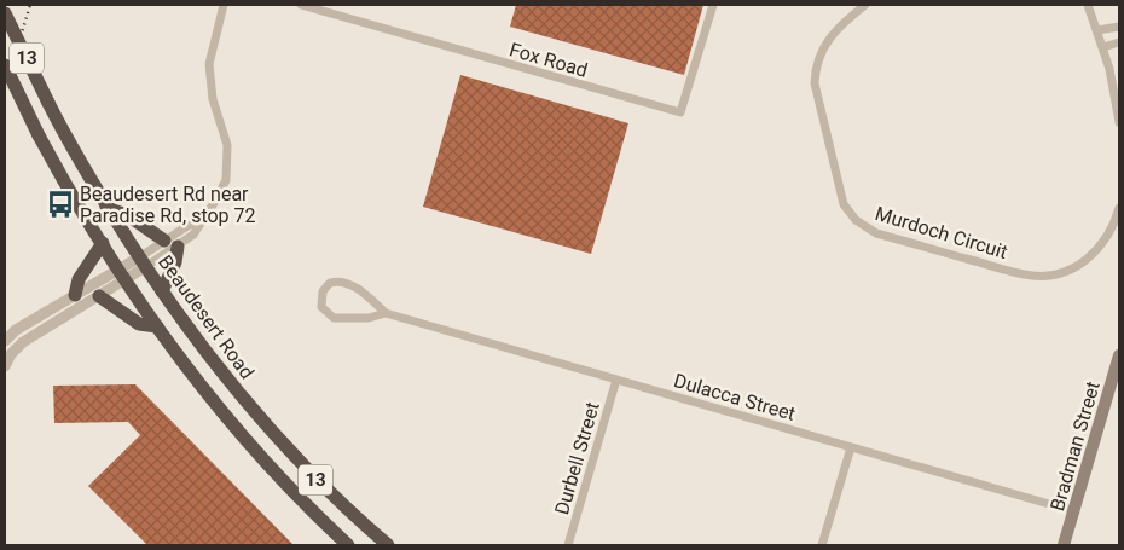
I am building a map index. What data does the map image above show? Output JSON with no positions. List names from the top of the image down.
{
  "streets": {
    "highway": ["13", "Beaudesert Road"],
    "main road": ["Bradman Street"],
    "street": [
      "Fox Road",
      "Murdoch Circuit",
      "Dulacca Street",
      "Durbell Street"
    ]
  },
  "crossings": [
    ["Dulacca Street", "Bradman Street"],
    ["Dulacca Street", "Durbell Street"]
  ],
  "places": {
    "bus stop": ["Beaudesert Rd near Paradise Rd, stop 72"]
  }
}
